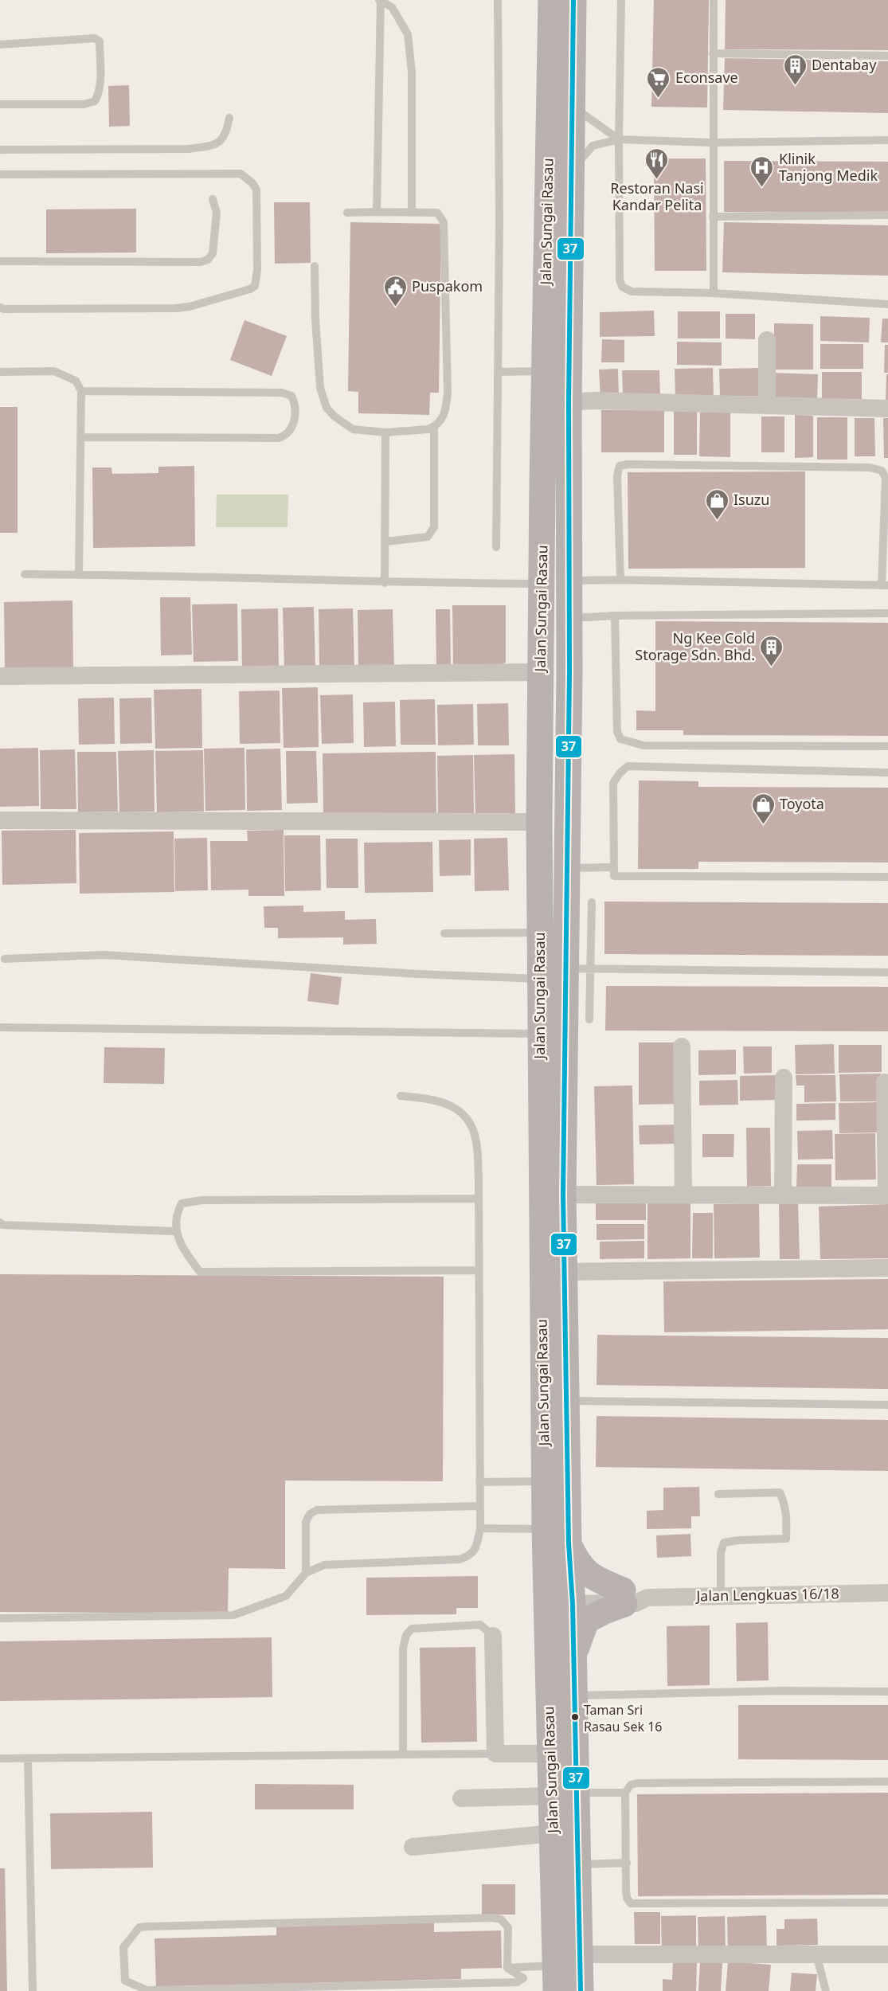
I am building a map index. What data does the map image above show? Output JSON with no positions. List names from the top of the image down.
{
  "streets": {
    "main road": ["Jalan Sungai Rasau"],
    "street": ["Jalan Lengkuas 16/18"]
  },
  "crossings": [
    ["Jalan Sungai Rasau", "Jalan Lengkuas 16/18"]
  ],
  "places": {
    "building": ["Dentabay", "Ng Kee Cold Storage Sdn. Bhd."],
    "supermarket": ["Econsave"],
    "restaurant": ["Restoran Nasi Kandar Pelita"],
    "hospital": ["Klinik Tanjong Medik"],
    "public building": ["Puspakom"],
    "shop": ["Isuzu", "Toyota"],
    "other": ["Taman Sri Rasau Sek 16"]
  },
  "lines": ["transit line 37"]
}
